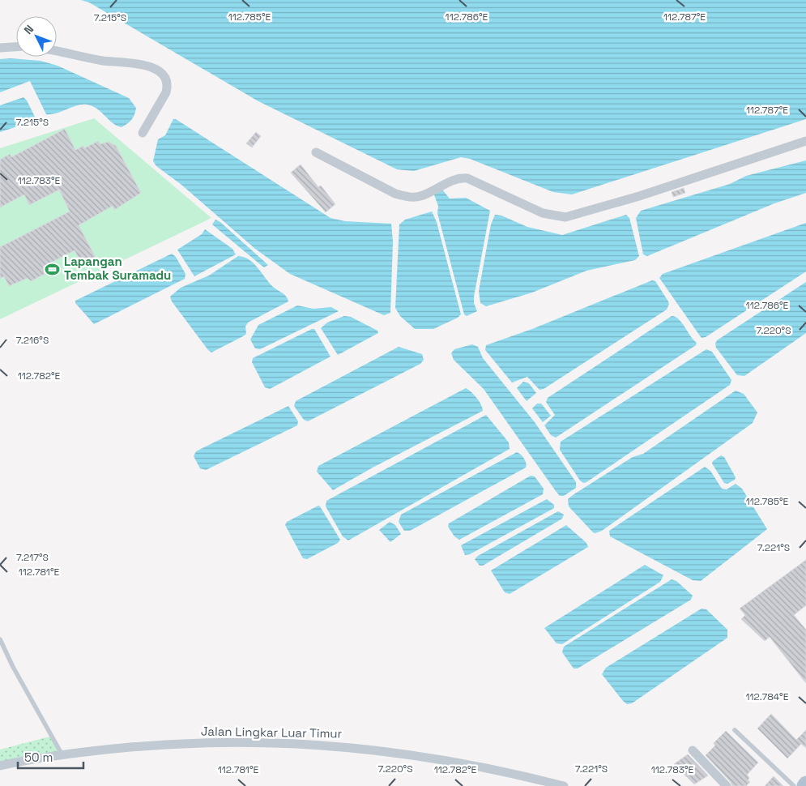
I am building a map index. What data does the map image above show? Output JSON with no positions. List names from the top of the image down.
{
  "streets": {
    "street": ["Jalan Lingkar Luar Timur"]
  },
  "places": {
    "sports": ["Lapangan Tembak Suramadu"]
  },
  "scale_bar": "50 m",
  "north": "top left",
  "coordinates": [
    "112.785°E",
    "112.786°E",
    "112.787°E",
    "7.215°S",
    "112.783°E",
    "7.220°S",
    "7.216°S",
    "112.782°E",
    "7.221°S",
    "7.217°S",
    "112.781°E",
    "112.784°E"
  ]
}
